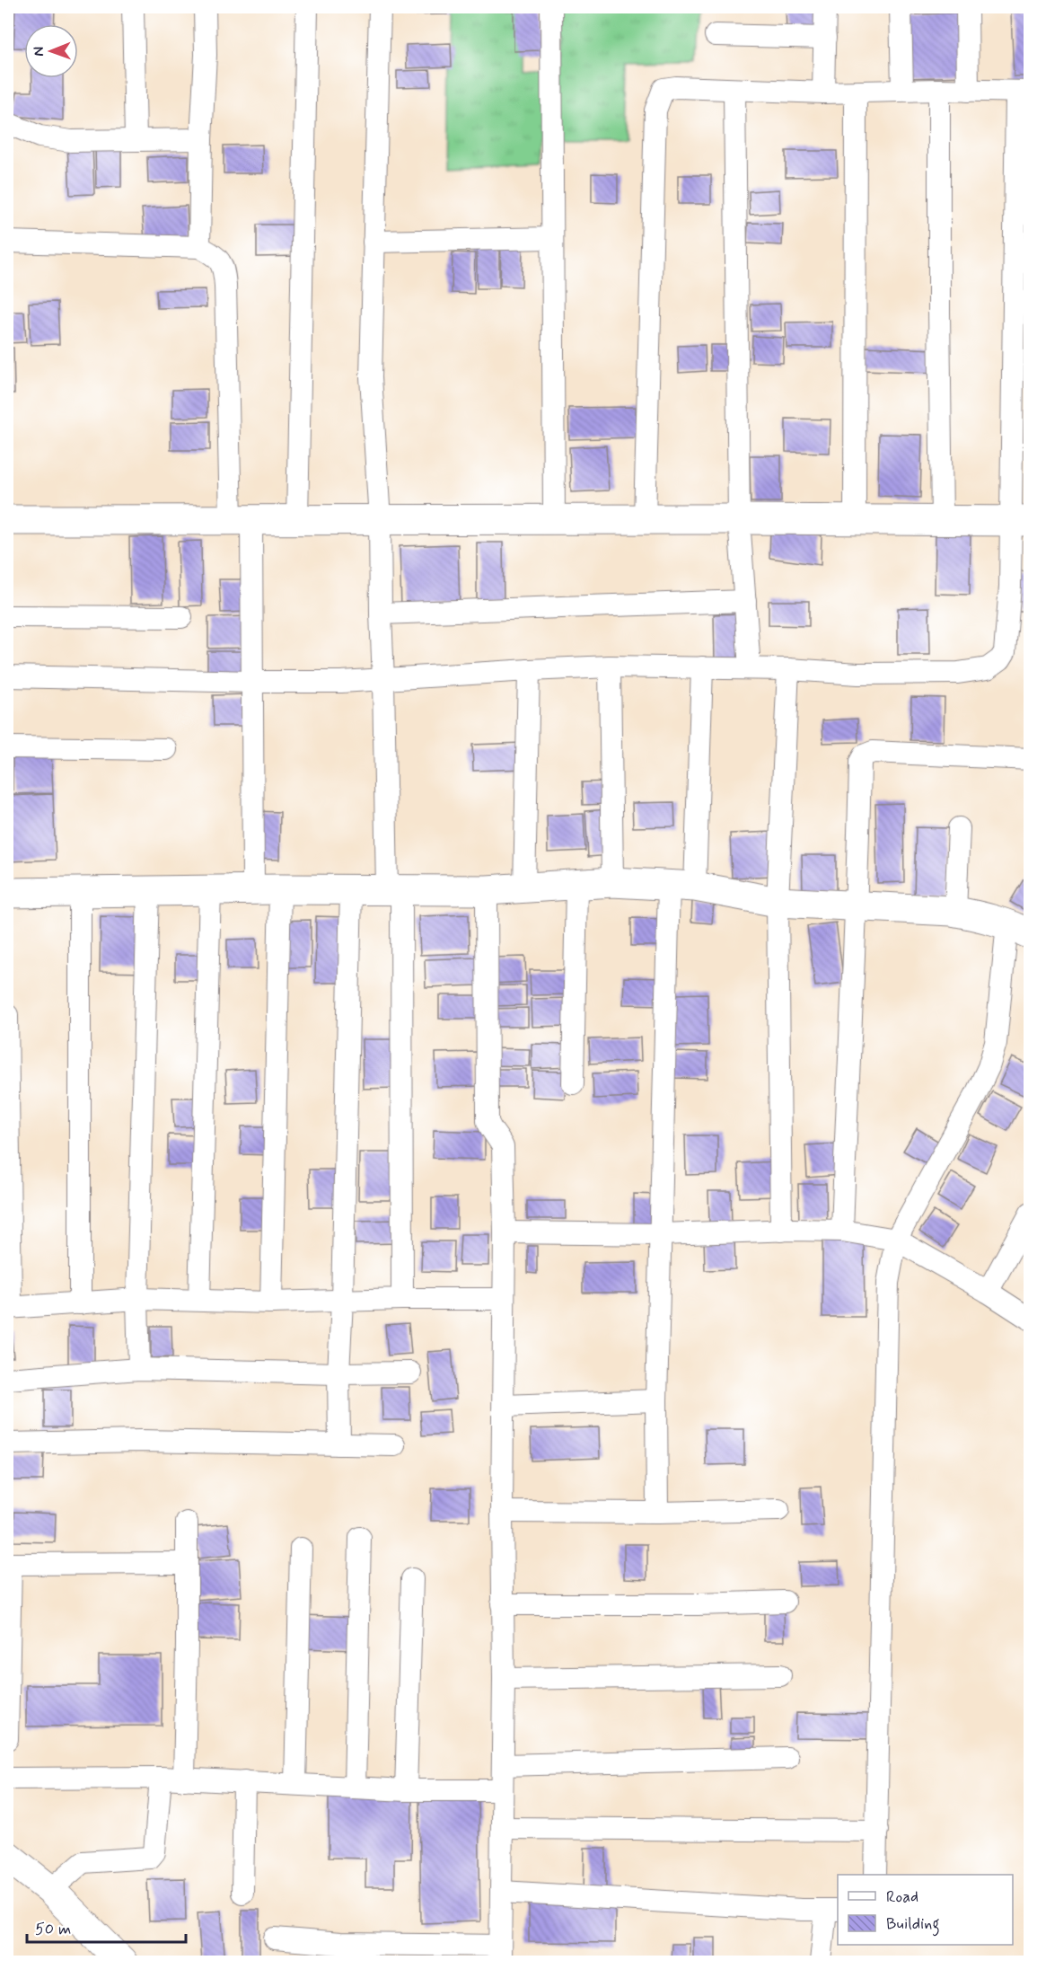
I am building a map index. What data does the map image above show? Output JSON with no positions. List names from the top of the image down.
{
  "legend": ["Road", "Building"],
  "scale_bar": "50 m",
  "north": "left"
}
